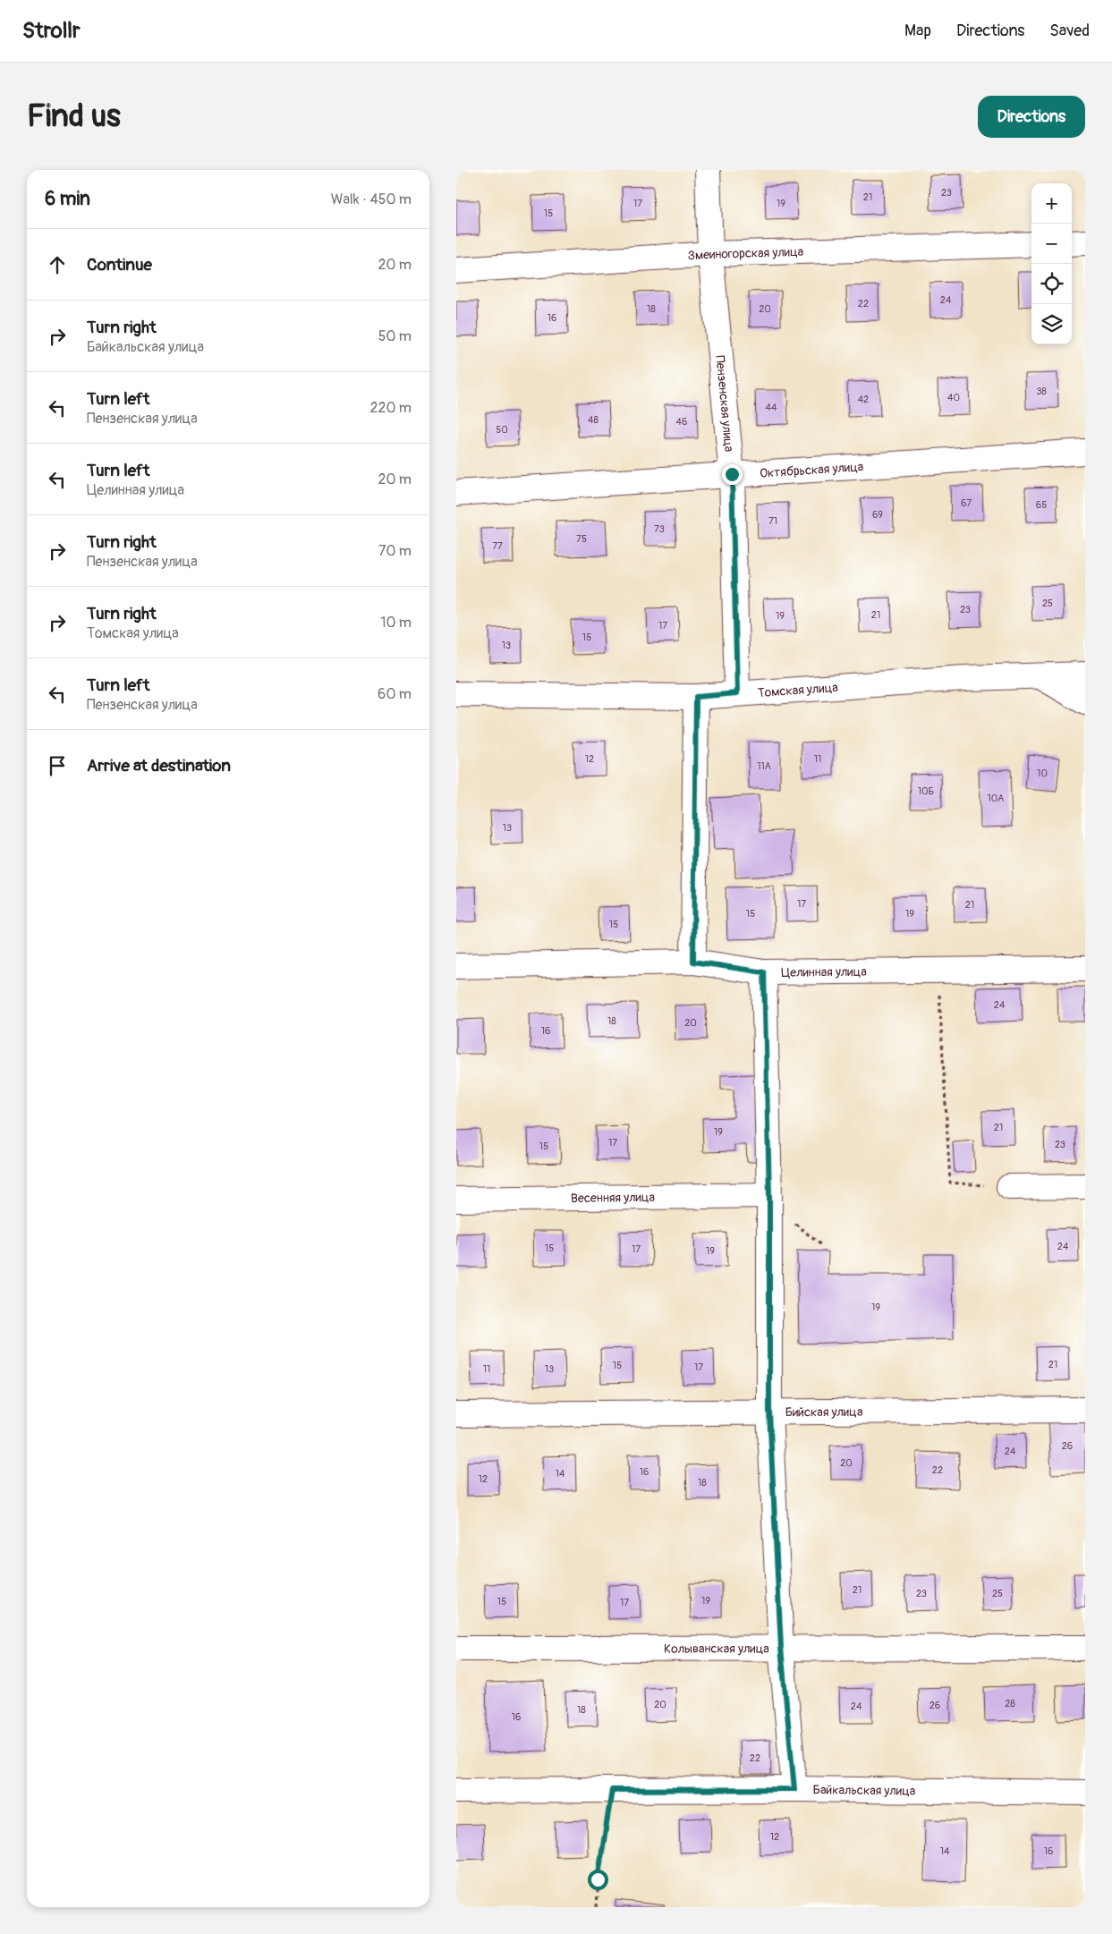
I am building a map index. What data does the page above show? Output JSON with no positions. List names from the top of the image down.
{
  "streets": {
    "street": [
      "Змеиногорская улица",
      "Пензенская улица",
      "Октябрьская улица",
      "Томская улица",
      "Целинная улица",
      "Весенняя улица",
      "Бийская улица",
      "Колыванская улица",
      "Байкальская улица"
    ]
  },
  "crossings": [
    ["Змеиногорская улица", "Пензенская улица"],
    ["Пензенская улица", "Октябрьская улица"],
    ["Пензенская улица", "Томская улица"]
  ],
  "house_numbers": [
    "23",
    "21",
    "17",
    "19",
    "15",
    "24",
    "22",
    "18",
    "20",
    "16",
    "38",
    "40",
    "42",
    "44",
    "48",
    "46",
    "50",
    "67",
    "65",
    "69",
    "71",
    "73",
    "75",
    "77",
    "25",
    "23",
    "21",
    "19",
    "17",
    "15",
    "13",
    "12",
    "11",
    "11А",
    "10",
    "10Б",
    "10А",
    "13",
    "17",
    "21",
    "15",
    "19",
    "15",
    "24",
    "18",
    "20",
    "16",
    "21",
    "19",
    "17",
    "23",
    "15",
    "24",
    "15",
    "17",
    "19",
    "19",
    "21",
    "15",
    "17",
    "11",
    "13",
    "26",
    "24",
    "20",
    "22",
    "16",
    "14",
    "12",
    "18",
    "21",
    "23",
    "25",
    "19",
    "15",
    "17",
    "28",
    "20",
    "26",
    "24",
    "18",
    "16",
    "22",
    "12",
    "14",
    "16"
  ],
  "page": {
    "header": "Strollr",
    "nav": ["Map", "Directions", "Saved"],
    "buttons": "Directions",
    "title": "Find us",
    "heading": ["6 min", "Walk · 450 m"],
    "map_buttons": ["+", "−"],
    "list": [
      ["Continue", "20 m"],
      ["Turn right", "Байкальская улица", "50 m"],
      ["Turn left", "Пензенская улица", "220 m"],
      ["Turn left", "Целинная улица", "20 m"],
      ["Turn right", "Пензенская улица", "70 m"],
      ["Turn right", "Томская улица", "10 m"],
      ["Turn left", "Пензенская улица", "60 m"],
      "Arrive at destination"
    ]
  }
}
